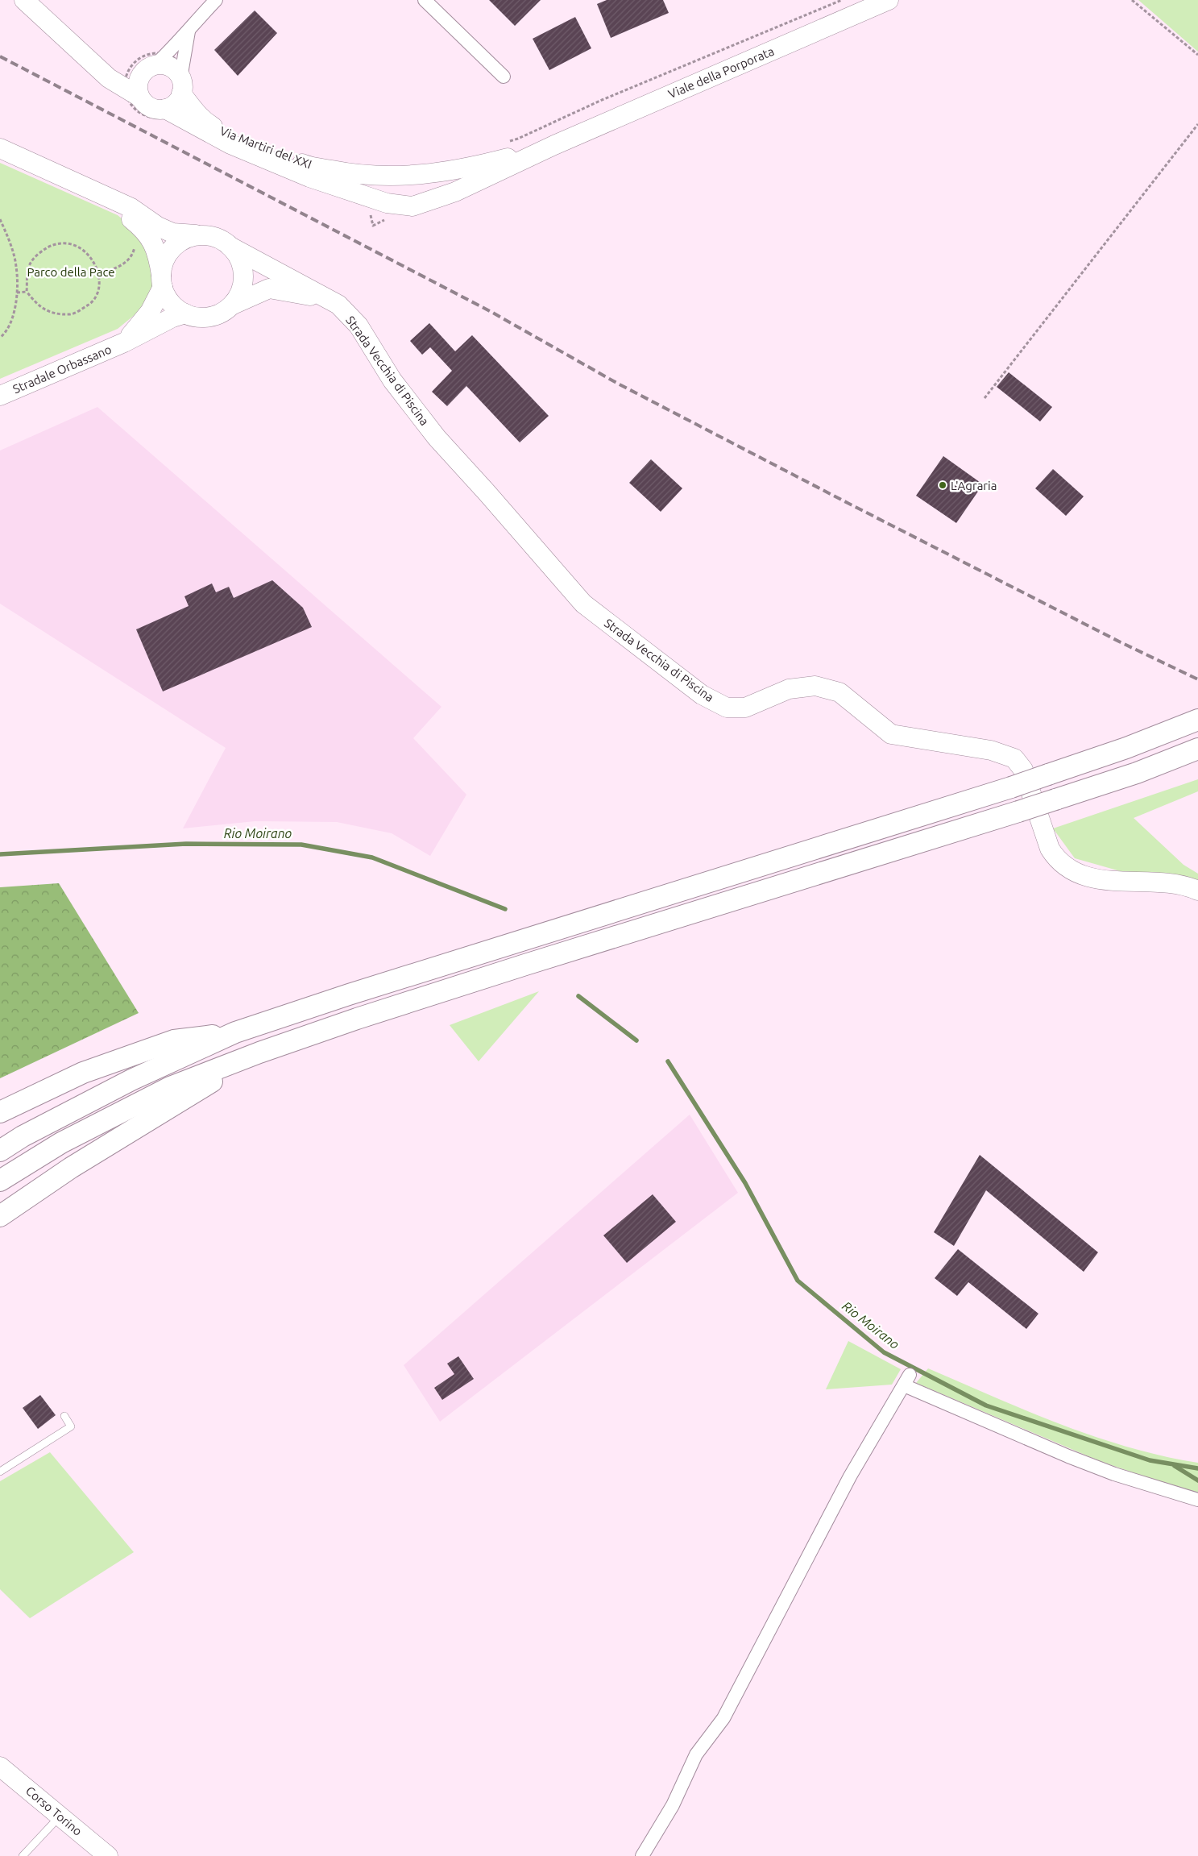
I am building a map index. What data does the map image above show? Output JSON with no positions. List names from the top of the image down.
{
  "streets": {
    "street": [
      "Viale della Porporata",
      "Via Martiri del XXI",
      "Stradale Orbassano",
      "Strada Vecchia di Piscina",
      "Corso Torino"
    ]
  },
  "crossings": [
    ["Viale della Porporata", "Via Martiri del XXI"]
  ],
  "water": ["Rio Moirano"],
  "parks": ["Parco della Pace"],
  "places": ["L'Agraria"]
}
